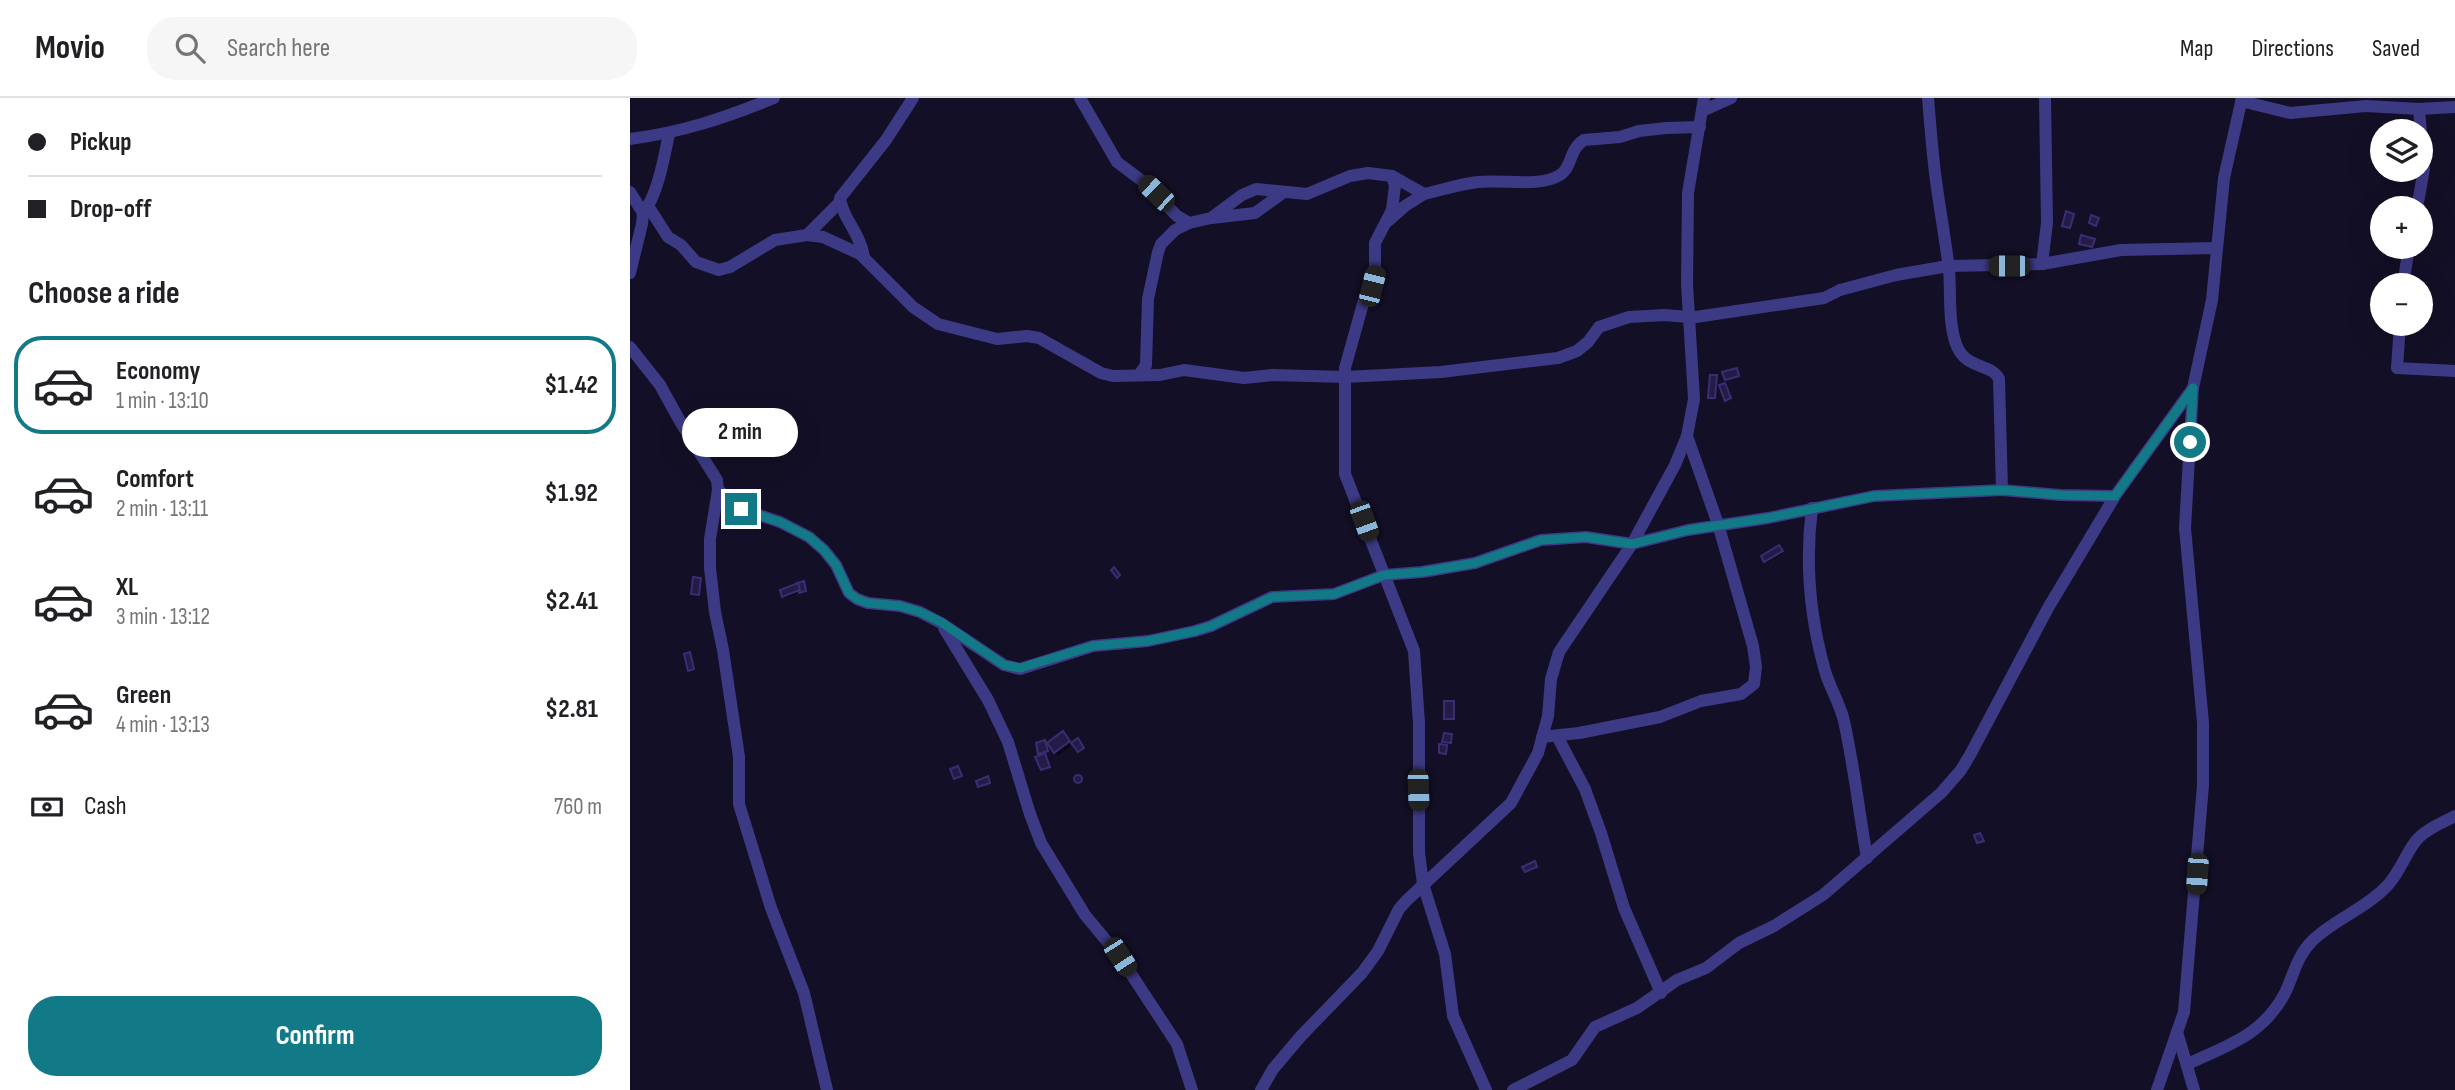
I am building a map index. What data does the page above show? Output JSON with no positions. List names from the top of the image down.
{
  "page": {
    "header": "Movio",
    "search": "Search here",
    "nav": ["Map", "Directions", "Saved"],
    "banner": ["Pickup", "Drop-off"],
    "map_buttons": ["+", "−"],
    "heading": "Choose a ride",
    "list": [
      {
        "name": "Economy",
        "note": "1 min · 13:10",
        "value": "$1.42"
      },
      {
        "name": "Comfort",
        "note": "2 min · 13:11",
        "value": "$1.92"
      },
      {
        "name": "XL",
        "note": "3 min · 13:12",
        "value": "$2.41"
      },
      {
        "name": "Green",
        "note": "4 min · 13:13",
        "value": "$2.81"
      }
    ],
    "bubble": "2 min",
    "pay": ["Cash", "760 m"],
    "buttons": "Confirm"
  }
}
